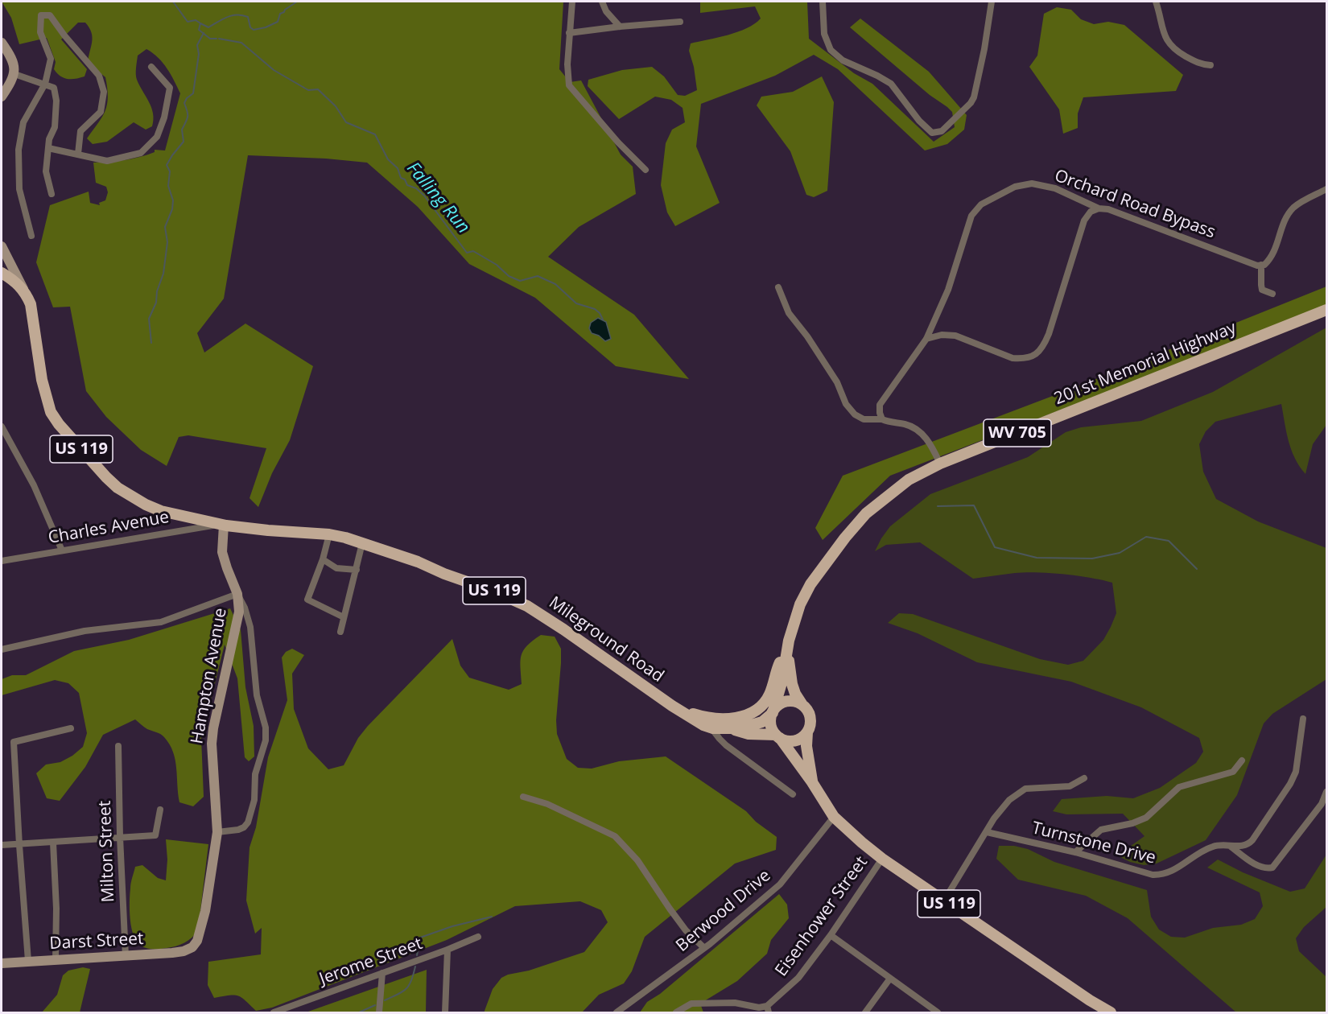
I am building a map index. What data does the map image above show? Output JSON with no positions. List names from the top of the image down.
{
  "streets": {
    "main road": [
      "201st Memorial Highway",
      "WV 705",
      "US 119",
      "Mileground Road"
    ],
    "street": [
      "Orchard Road Bypass",
      "Charles Avenue",
      "Hampton Avenue",
      "Turnstone Drive",
      "Milton Street",
      "Berwood Drive",
      "Eisenhower Street",
      "Darst Street",
      "Jerome Street"
    ]
  },
  "crossings": [
    ["201st Memorial Highway", "US 119"],
    ["201st Memorial Highway", "Mileground Road"],
    ["US 119", "Charles Avenue"],
    ["US 119", "Mileground Road"],
    ["US 119", "Hampton Avenue"],
    ["US 119", "Berwood Drive"],
    ["US 119", "Eisenhower Street"],
    ["Charles Avenue", "Mileground Road"],
    ["Charles Avenue", "Hampton Avenue"],
    ["Mileground Road", "Hampton Avenue"],
    ["Hampton Avenue", "Darst Street"],
    ["Milton Street", "Darst Street"]
  ],
  "water": ["Falling Run"]
}
